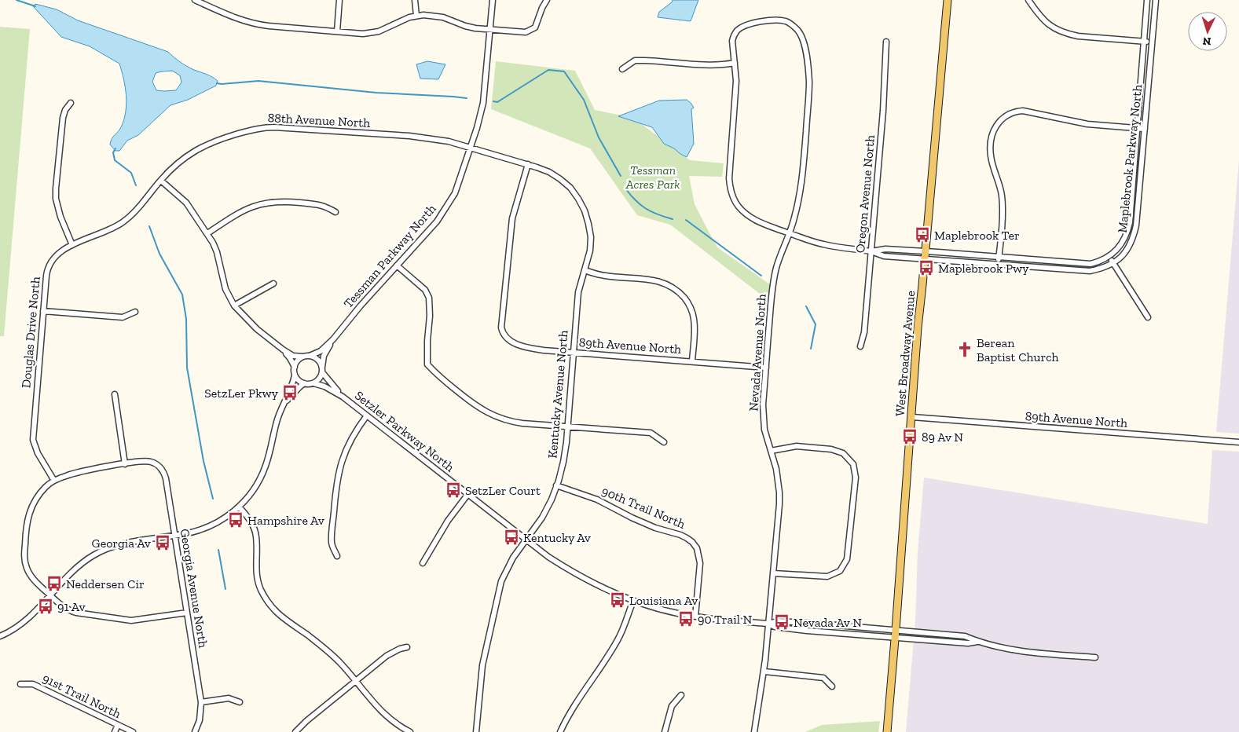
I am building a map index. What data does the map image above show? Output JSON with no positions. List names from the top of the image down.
{
  "streets": {
    "main road": ["West Broadway Avenue"],
    "street": [
      "88th Avenue North",
      "Maplebrook Parkway North",
      "Oregon Avenue North",
      "Tessman Parkway North",
      "Douglas Drive North",
      "89th Avenue North",
      "Nevada Avenue North",
      "Kentucky Avenue North",
      "Setzler Parkway North",
      "90th Trail North",
      "Georgia Avenue North",
      "91st Trail North"
    ]
  },
  "crossings": [
    ["88th Avenue North", "Tessman Parkway North"],
    ["88th Avenue North", "Douglas Drive North"],
    ["88th Avenue North", "89th Avenue North"],
    ["88th Avenue North", "Kentucky Avenue North"],
    ["Maplebrook Parkway North", "West Broadway Avenue"],
    ["Tessman Parkway North", "Setzler Parkway North"],
    ["89th Avenue North", "Nevada Avenue North"],
    ["89th Avenue North", "West Broadway Avenue"],
    ["89th Avenue North", "Kentucky Avenue North"],
    ["Nevada Avenue North", "Setzler Parkway North"],
    ["West Broadway Avenue", "Setzler Parkway North"],
    ["Kentucky Avenue North", "Setzler Parkway North"],
    ["Kentucky Avenue North", "90th Trail North"],
    ["Setzler Parkway North", "90th Trail North"]
  ],
  "parks": ["Tessman Acres Park"],
  "places": {
    "bus stop": [
      "Maplebrook Ter",
      "Maplebrook Pwy",
      "SetzLer Pkwy",
      "89 Av N",
      "SetzLer Court",
      "Hampshire Av",
      "Kentucky Av",
      "Georgia Av",
      "Neddersen Cir",
      "Louisiana Av",
      "91 Av",
      "90 Trail N",
      "Nevada Av N"
    ],
    "church": ["Berean Baptist Church"]
  },
  "north": "bottom"
}
